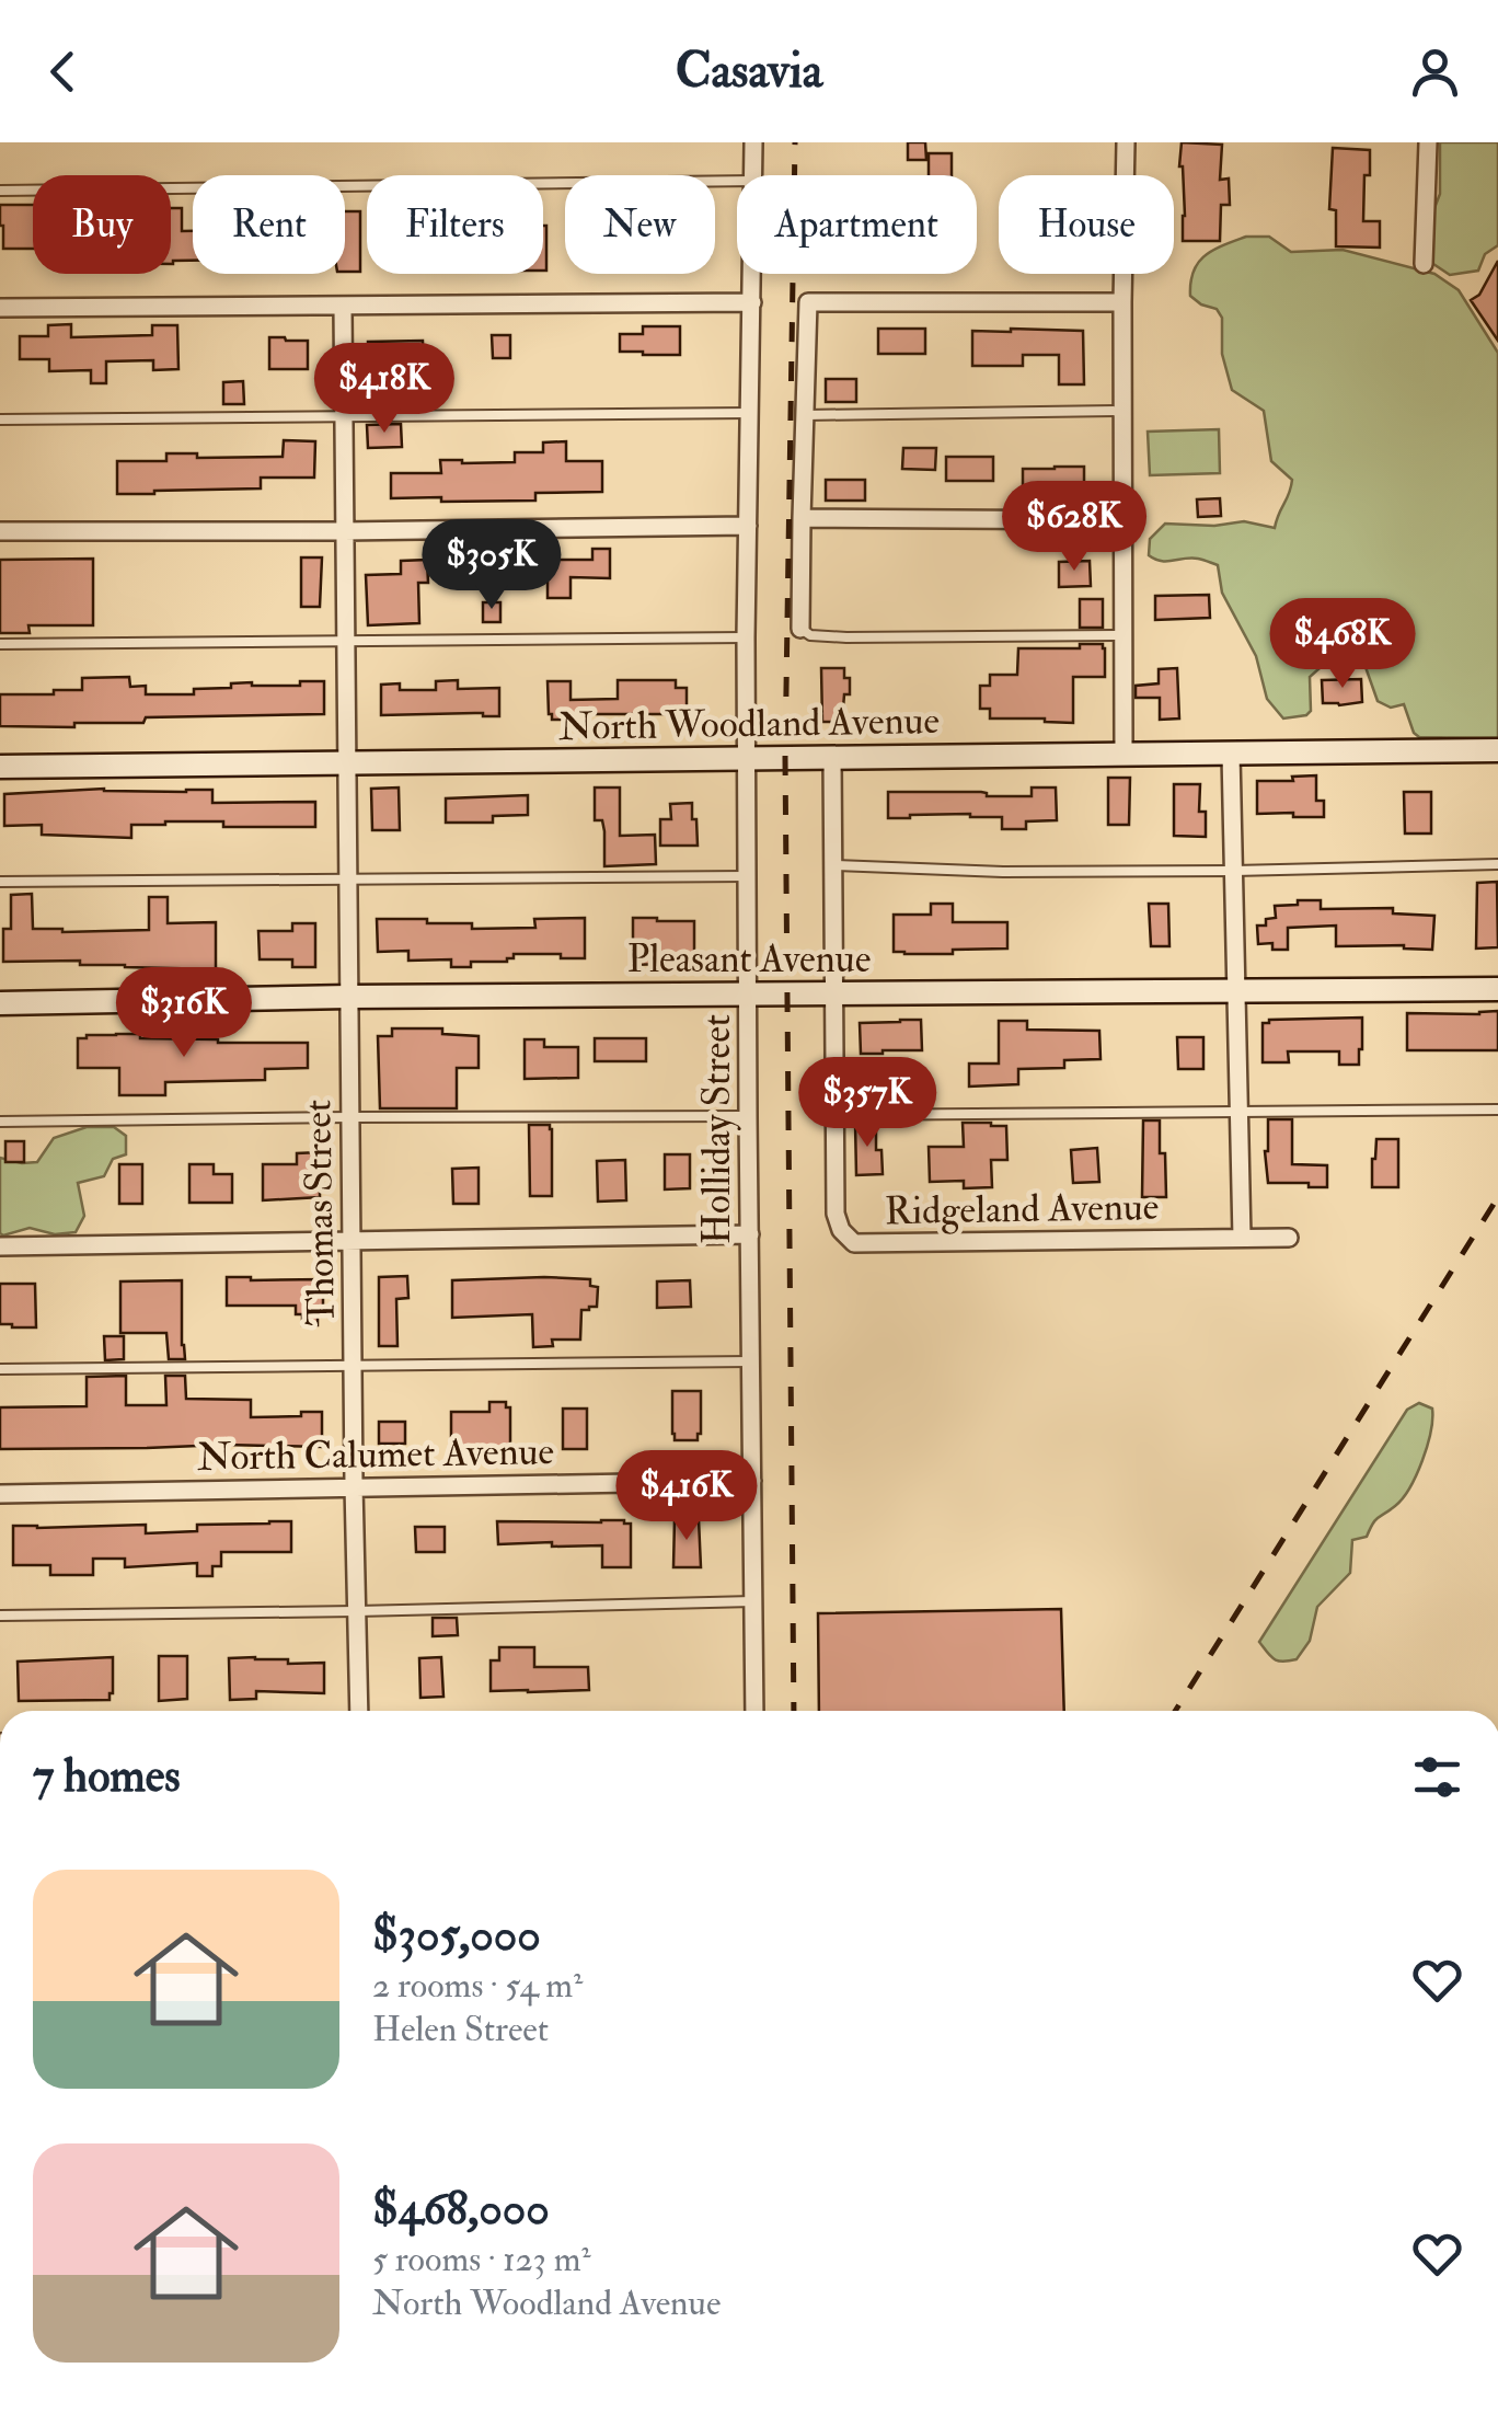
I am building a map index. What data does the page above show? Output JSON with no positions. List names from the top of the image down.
{
  "streets": {
    "street": [
      "North Woodland Avenue",
      "Pleasant Avenue",
      "Holliday Street",
      "Ridgeland Avenue",
      "Thomas Street",
      "North Calumet Avenue"
    ]
  },
  "crossings": [
    ["North Woodland Avenue", "Holliday Street"],
    ["North Woodland Avenue", "Ridgeland Avenue"],
    ["North Woodland Avenue", "Thomas Street"],
    ["Pleasant Avenue", "Holliday Street"],
    ["Pleasant Avenue", "Ridgeland Avenue"],
    ["Pleasant Avenue", "Thomas Street"],
    ["Holliday Street", "North Calumet Avenue"],
    ["Thomas Street", "North Calumet Avenue"]
  ],
  "page": {
    "header": "Casavia",
    "chip": [
      "Buy",
      "Rent",
      "Filters",
      "New",
      "Apartment",
      "House"
    ],
    "price": [
      "$418K",
      "$628K",
      "$305K",
      "$468K",
      "$316K",
      "$357K",
      "$416K"
    ],
    "heading": "7 homes",
    "list": [
      {
        "name": "$305,000",
        "note": "2 rooms · 54 m² · Helen Street"
      },
      {
        "name": "$468,000",
        "note": "5 rooms · 123 m² · North Woodland Avenue"
      }
    ]
  }
}
